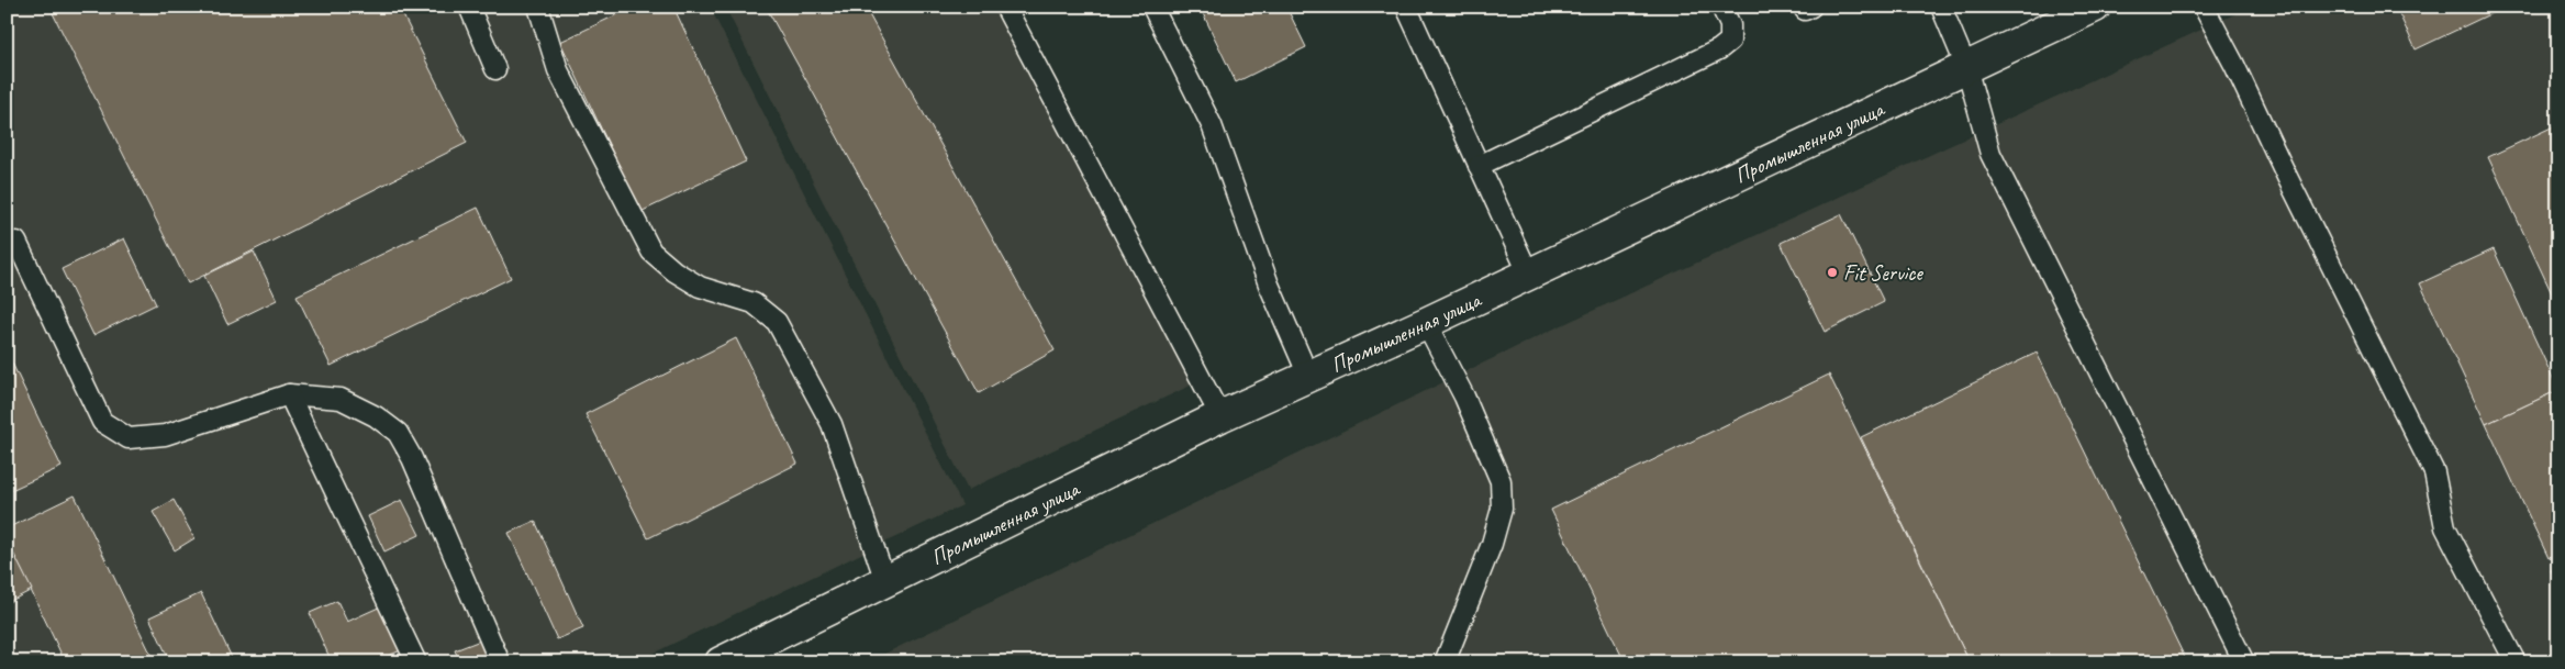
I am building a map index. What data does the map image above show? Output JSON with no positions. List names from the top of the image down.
{
  "streets": {
    "street": ["Промышленная улица"]
  },
  "places": ["Fit Service"]
}
